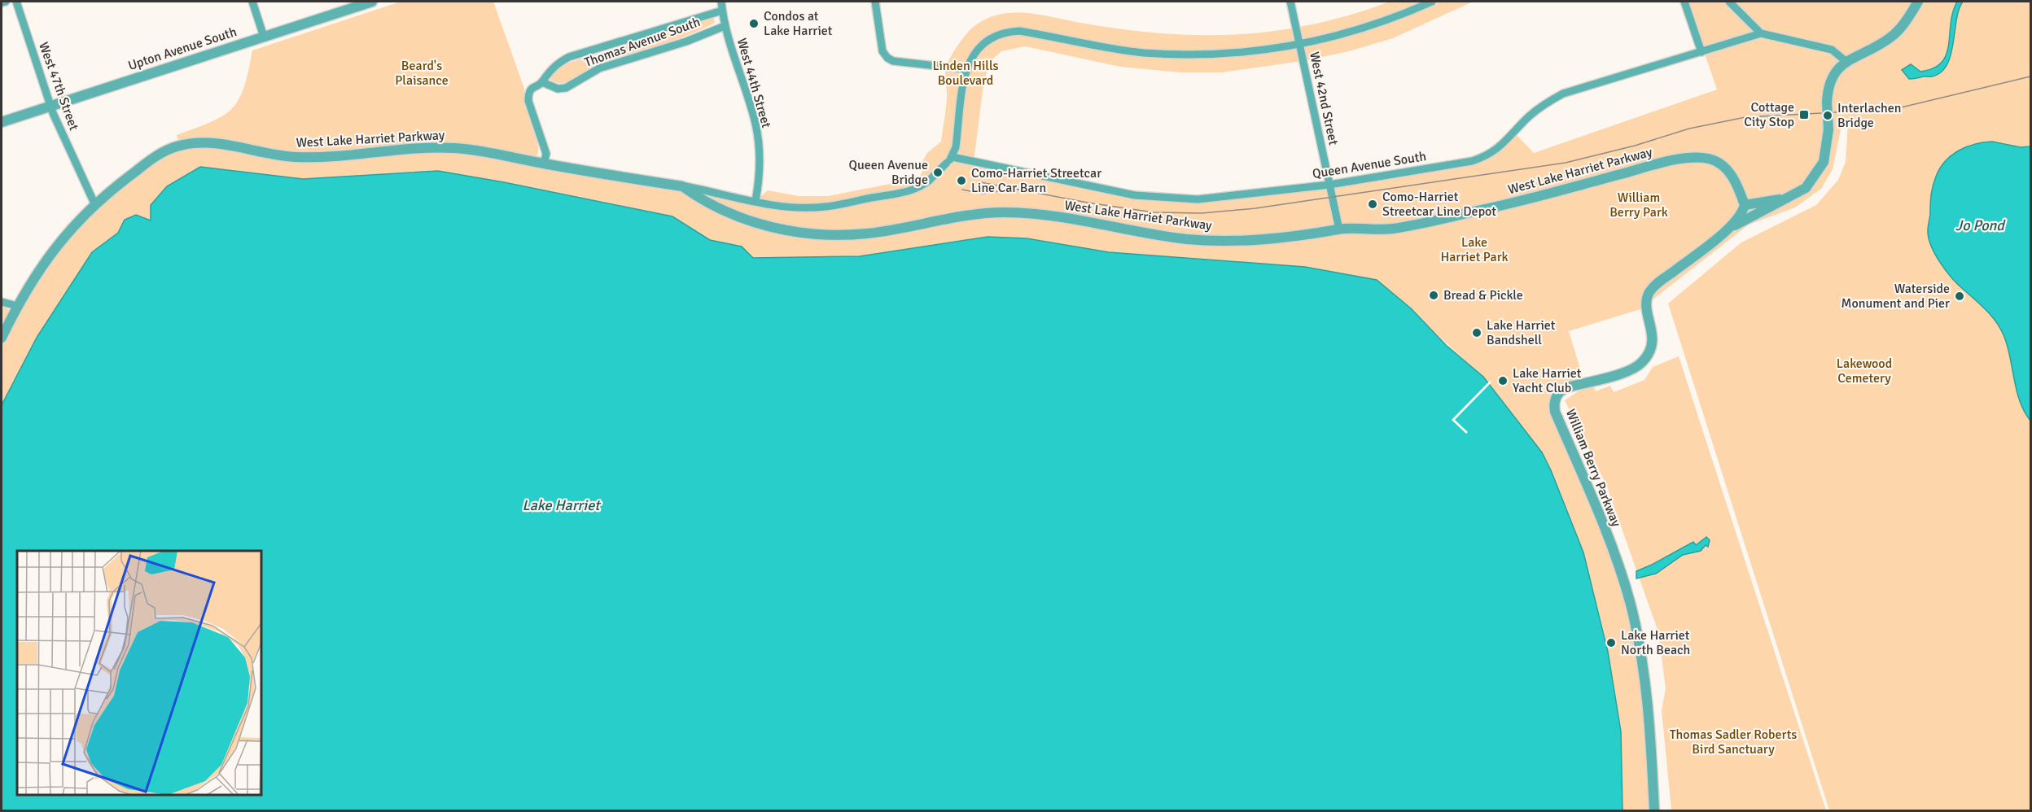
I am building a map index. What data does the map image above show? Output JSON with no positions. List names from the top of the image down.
{
  "streets": {
    "street": [
      "Thomas Avenue South",
      "Upton Avenue South",
      "West 44th Street",
      "West 47th Street",
      "West 42nd Street",
      "West Lake Harriet Parkway",
      "Queen Avenue South",
      "William Berry Parkway"
    ]
  },
  "crossings": [
    ["Thomas Avenue South", "West 44th Street"],
    ["Thomas Avenue South", "West Lake Harriet Parkway"],
    ["Upton Avenue South", "West 47th Street"],
    ["West 44th Street", "West Lake Harriet Parkway"],
    ["West 47th Street", "West Lake Harriet Parkway"],
    ["West 42nd Street", "West Lake Harriet Parkway"],
    ["West 42nd Street", "Queen Avenue South"],
    ["West Lake Harriet Parkway", "Queen Avenue South"],
    ["West Lake Harriet Parkway", "William Berry Parkway"]
  ],
  "water": ["Jo Pond", "Lake Harriet"],
  "parks": [
    "Beard's Plaisance",
    "Linden Hills Boulevard",
    "William Berry Park",
    "Lake Harriet Park",
    "Lakewood Cemetery",
    "Thomas Sadler Roberts Bird Sanctuary"
  ],
  "places": {
    "other": [
      "Condos at Lake Harriet",
      "Interlachen Bridge",
      "Queen Avenue Bridge",
      "Como-Harriet Streetcar Line Car Barn",
      "Como-Harriet Streetcar Line Depot",
      "Bread & Pickle",
      "Waterside Monument and Pier",
      "Lake Harriet Bandshell",
      "Lake Harriet Yacht Club",
      "Lake Harriet North Beach"
    ],
    "transit": ["Cottage City Stop"]
  }
}
